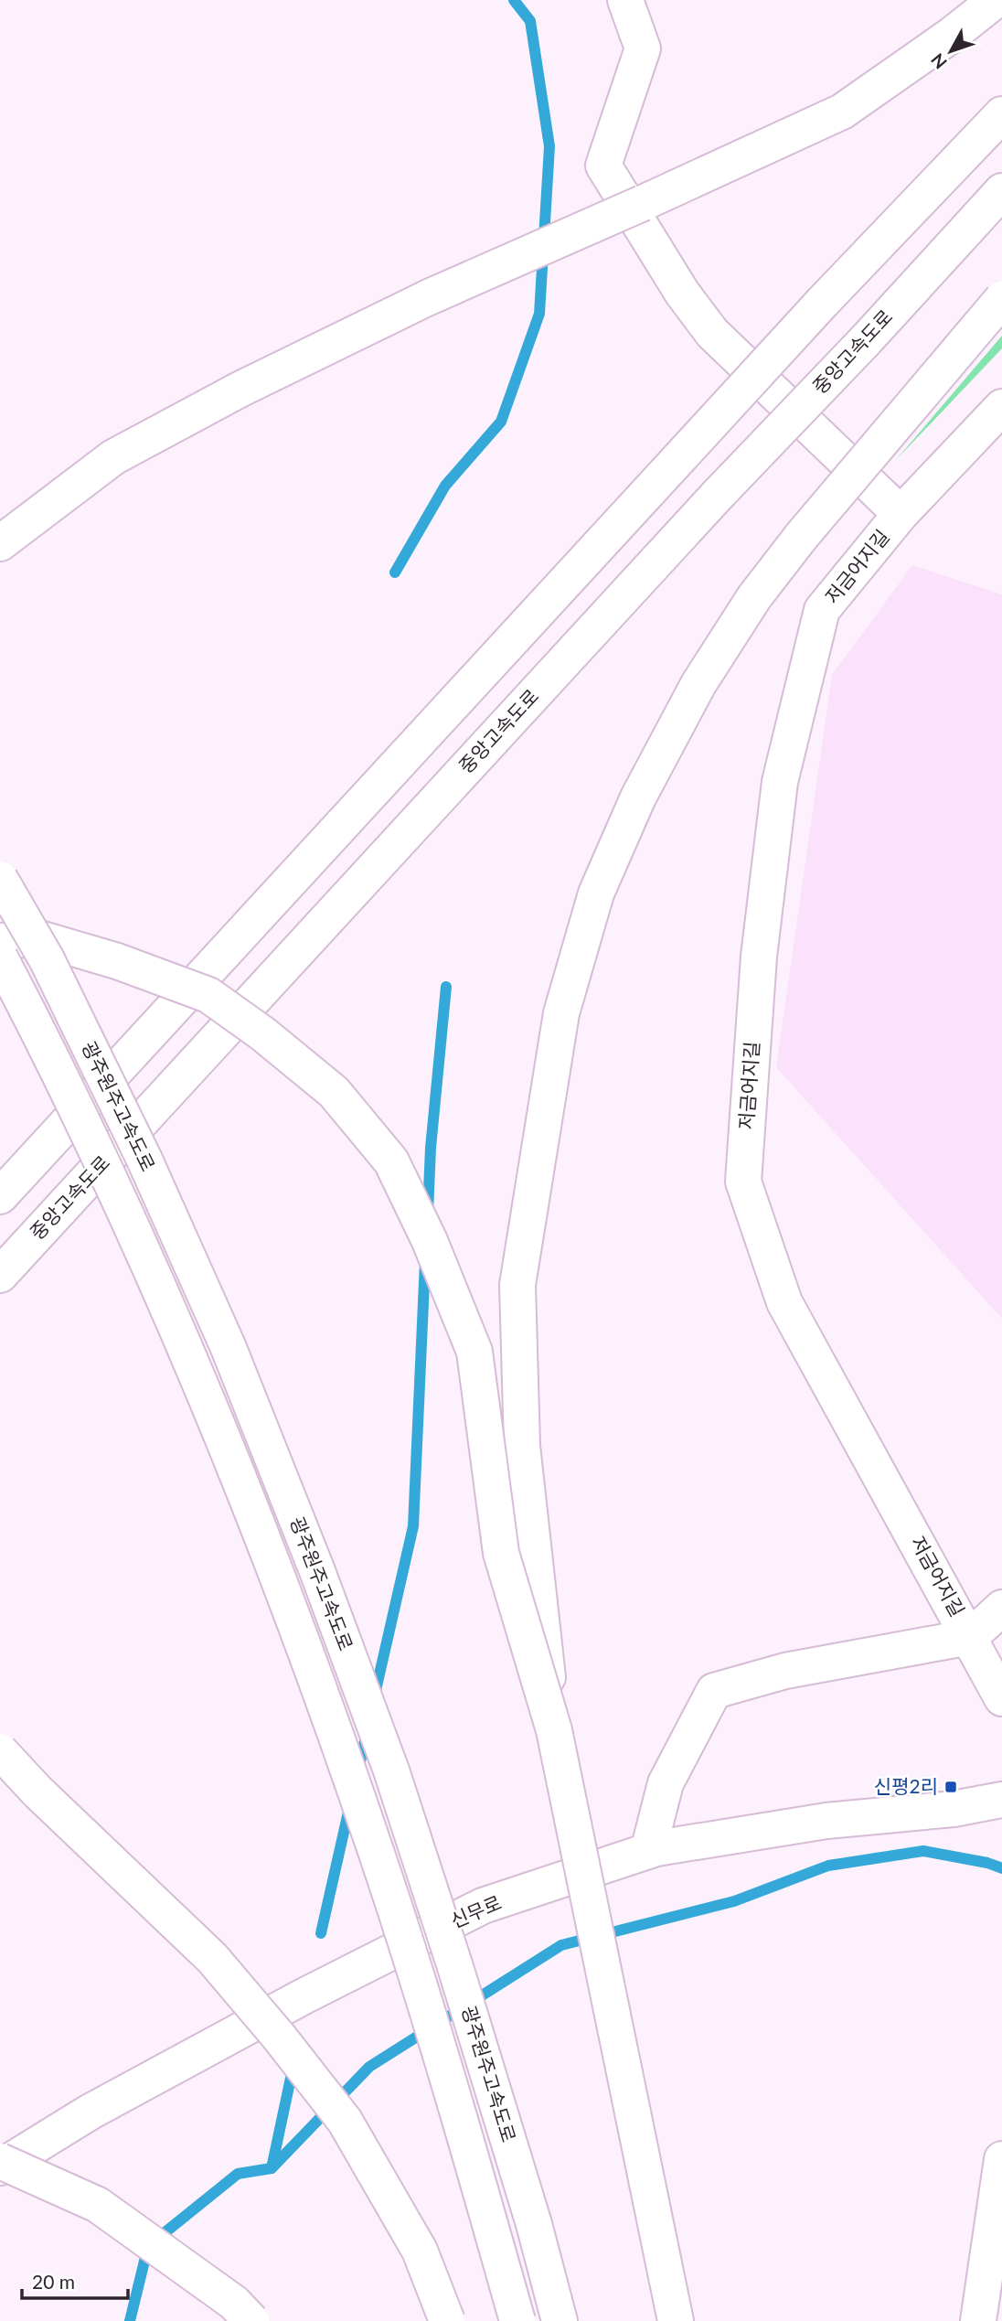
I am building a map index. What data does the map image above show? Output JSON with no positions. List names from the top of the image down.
{
  "streets": {
    "main road": [
      "중앙고속도로",
      "저금어지길",
      "광주원주고속도로",
      "신무로"
    ]
  },
  "crossings": [
    ["저금어지길", "신무로"]
  ],
  "places": {
    "transit": ["신평2리"]
  },
  "scale_bar": "20 m",
  "north": "bottom left"
}
